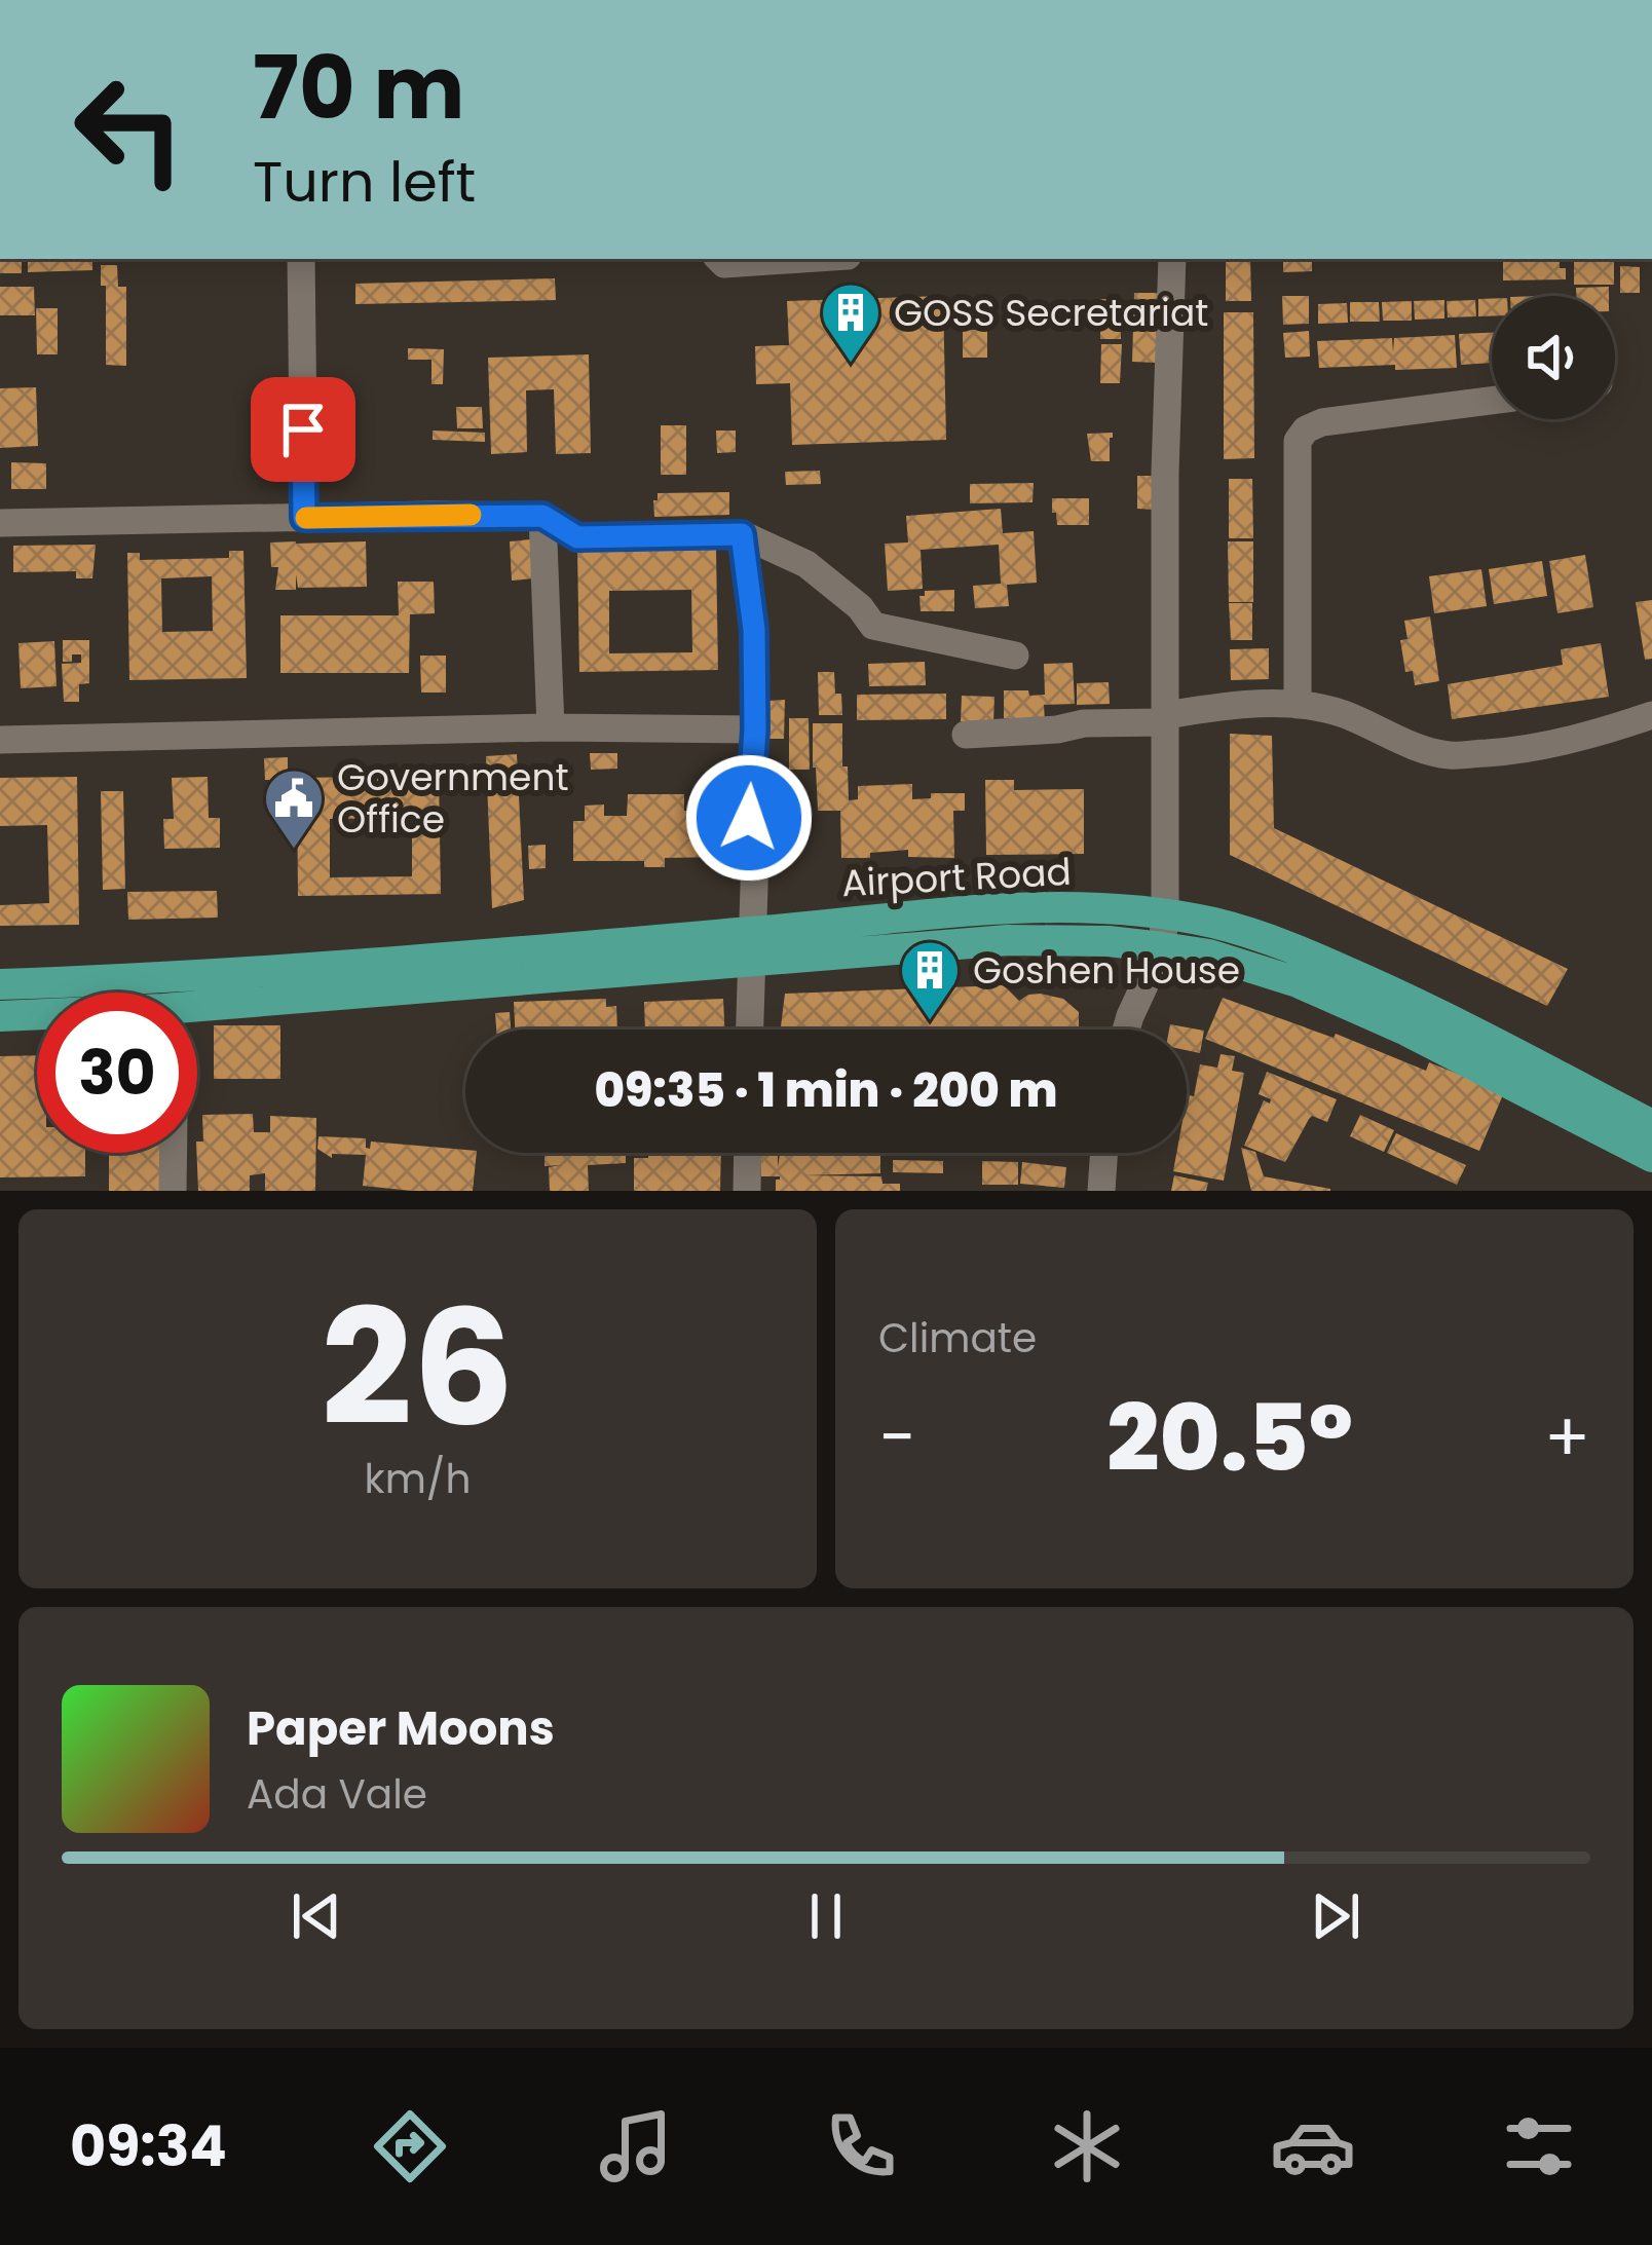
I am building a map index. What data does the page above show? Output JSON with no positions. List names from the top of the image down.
{
  "streets": {
    "main road": ["Airport Road"]
  },
  "places": {
    "building": ["GOSS Secretariat", "Goshen House"],
    "public building": ["Government Office"]
  },
  "page": {
    "turn": ["70 m", "Turn left"],
    "limit": "30",
    "trip": "09:35 · 1 min · 200 m",
    "tile": [
      ["26", "km/h"],
      "Climate"
    ],
    "heat": ["−", "20.5°", "+"],
    "song": ["Paper Moons", "Ada Vale"],
    "tabs": "09:34"
  }
}
